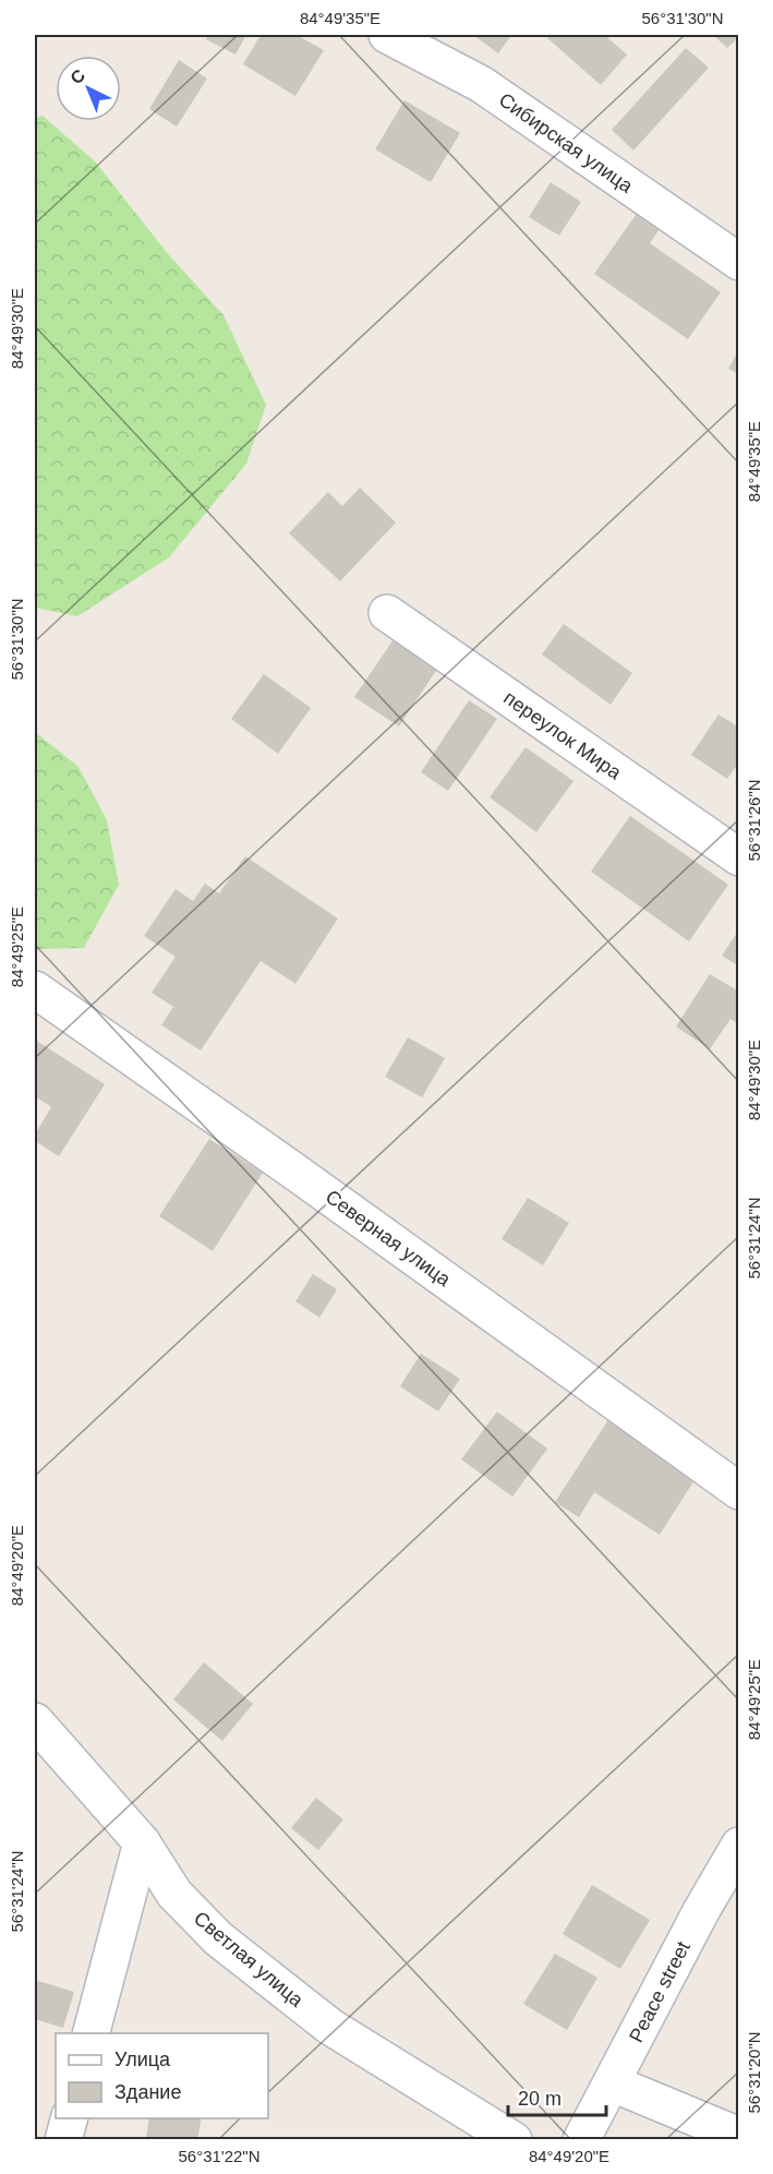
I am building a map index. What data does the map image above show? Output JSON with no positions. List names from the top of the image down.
{
  "streets": {
    "street": [
      "Сибирская улица",
      "переулок Мира",
      "Северная улица",
      "Светлая улица",
      "Peace street"
    ]
  },
  "legend": ["Улица", "Здание"],
  "scale_bar": "20 m",
  "north": "top left",
  "coordinates": [
    "84°49'35\"E",
    "56°31'30\"N",
    "84°49'30\"E",
    "56°31'26\"N",
    "84°49'25\"E",
    "56°31'24\"N",
    "84°49'20\"E",
    "56°31'20\"N",
    "56°31'22\"N"
  ]
}
